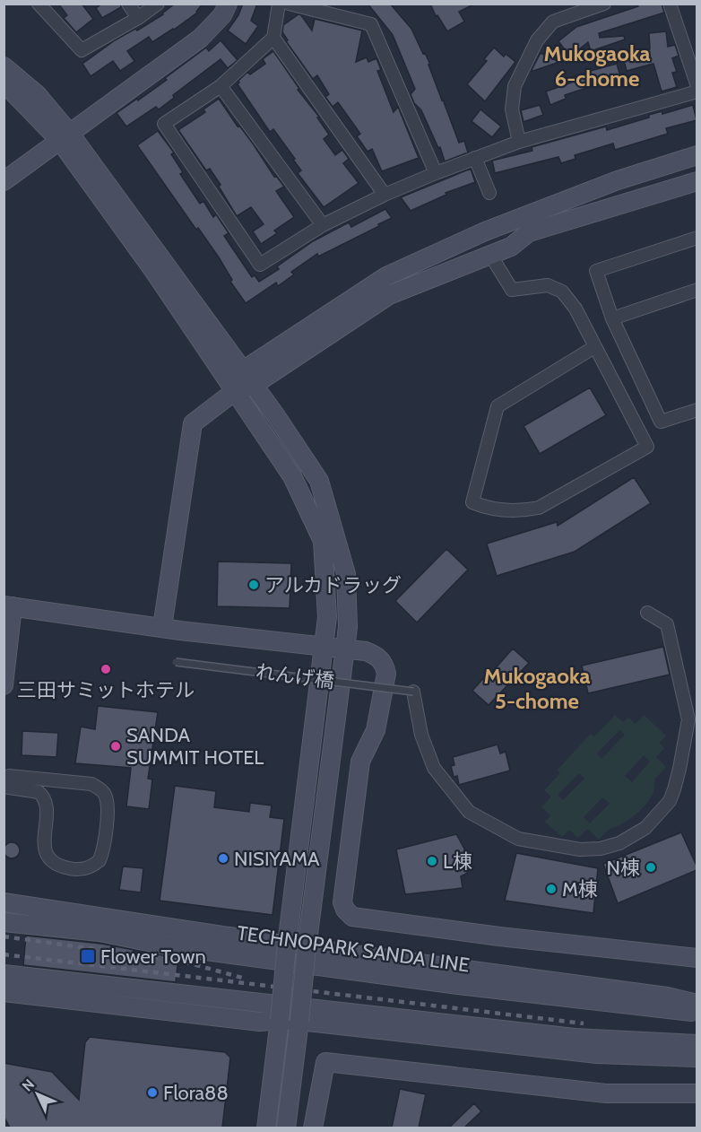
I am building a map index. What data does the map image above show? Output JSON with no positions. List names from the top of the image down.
{
  "streets": {
    "street": ["TECHNOPARK SANDA LINE"],
    "lane": ["れんげ橋"]
  },
  "districts": ["Mukogaoka 6-chome", "Mukogaoka 5-chome"],
  "places": {
    "other": [
      "アルカドラッグ",
      "三田サミットホテル",
      "SANDA SUMMIT HOTEL",
      "NISIYAMA",
      "L棟",
      "N棟",
      "M棟",
      "Flora88"
    ],
    "transit": ["Flower Town"]
  },
  "north": "top left"
}
